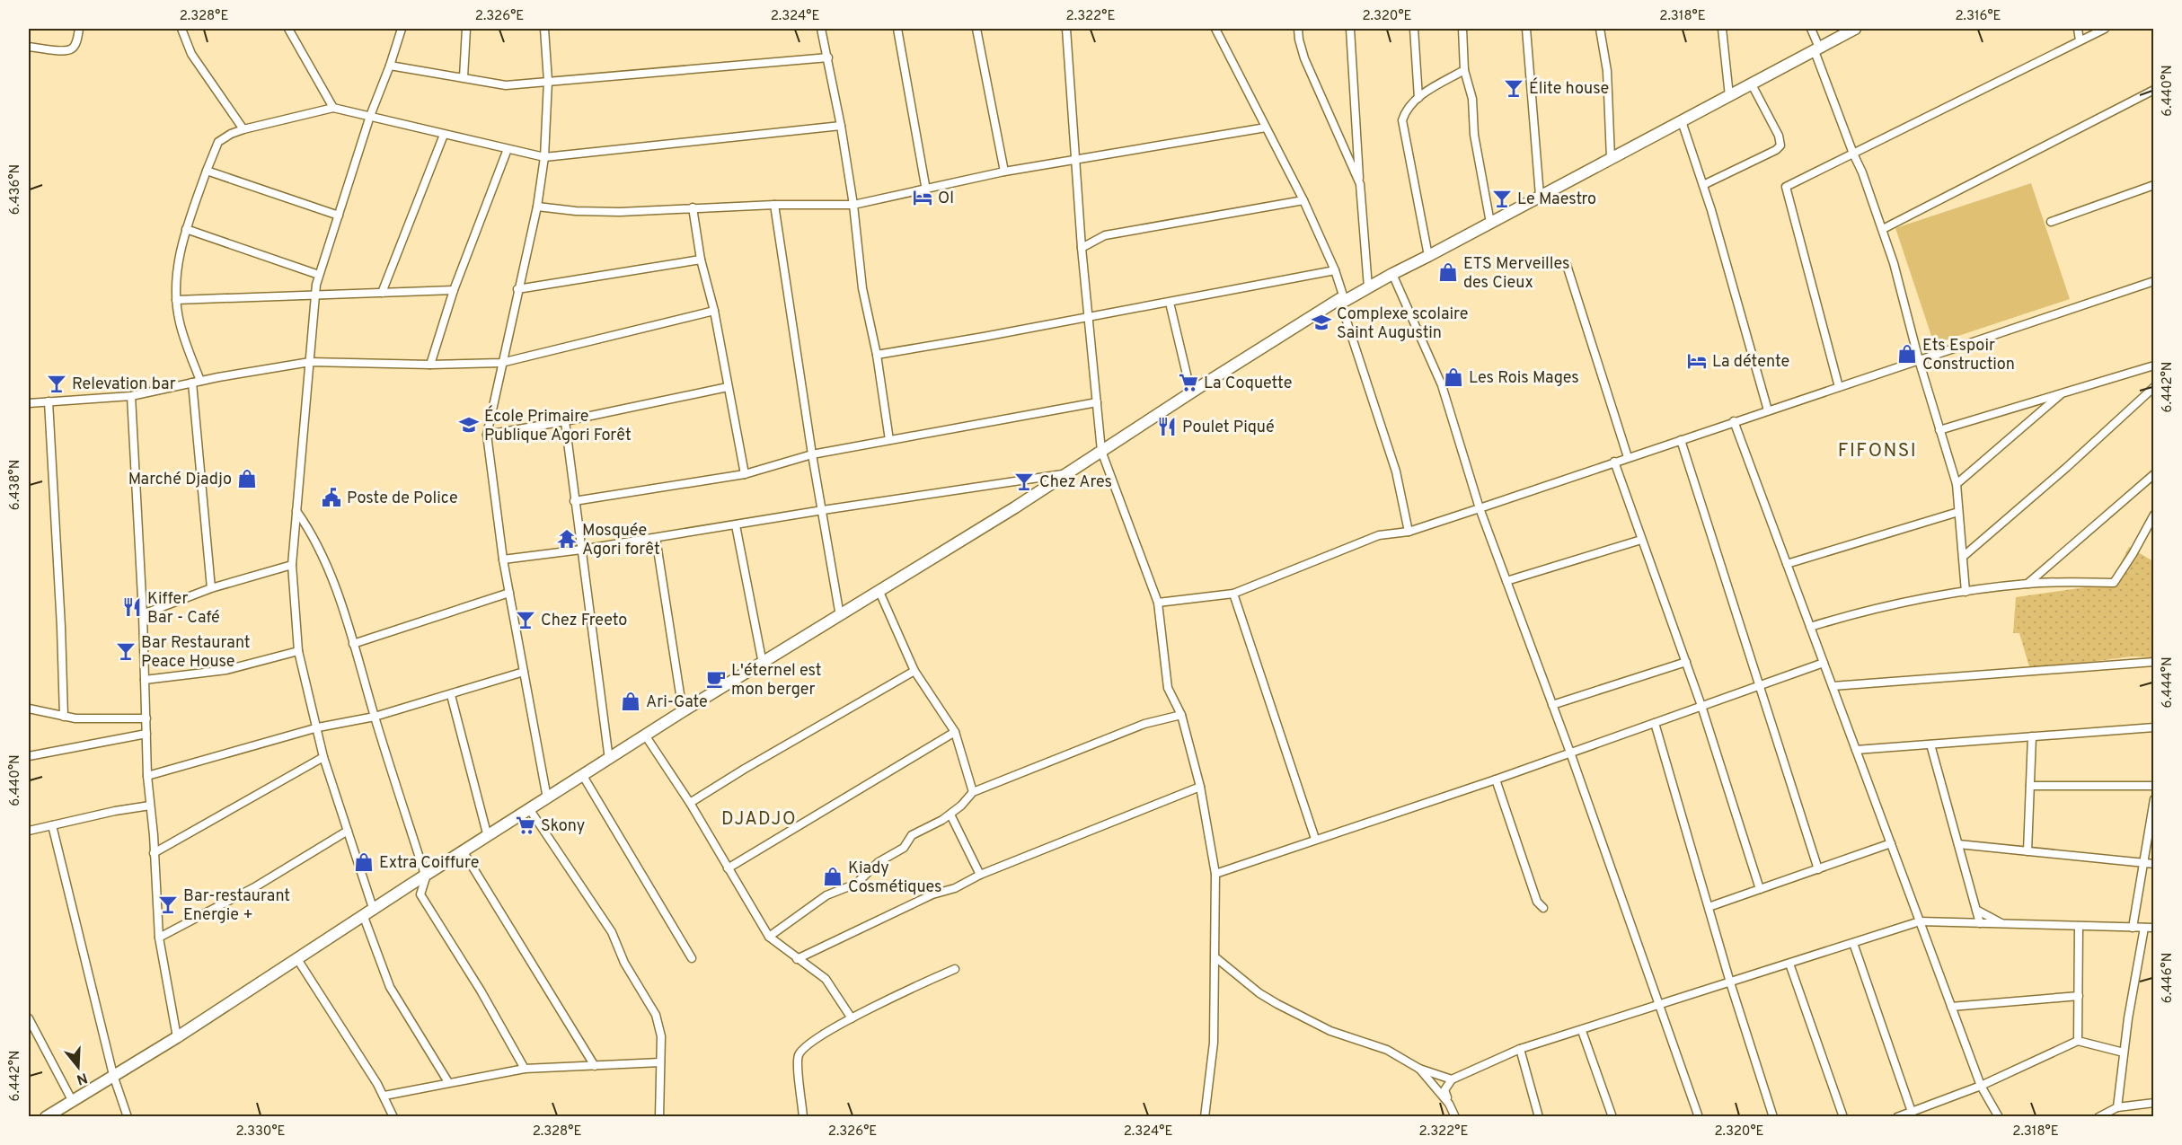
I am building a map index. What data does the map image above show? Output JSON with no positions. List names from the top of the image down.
{
  "districts": ["FIFONSI", "DJADJO"],
  "places": {
    "bar": [
      "Élite house",
      "Le Maestro",
      "Relevation bar",
      "Chez Ares",
      "Chez Freeto",
      "Bar Restaurant Peace House",
      "Bar-restaurant Energie +"
    ],
    "hotel": ["Ol", "La détente"],
    "shop": [
      "ETS Merveilles des Cieux",
      "Ets Espoir Construction",
      "Les Rois Mages",
      "Marché Djadjo",
      "Ari-Gate",
      "Extra Coiffure",
      "Kiady Cosmétiques"
    ],
    "school or university": ["Complexe scolaire Saint Augustin", "École Primaire Publique Agori Forêt"],
    "supermarket": ["La Coquette", "Skony"],
    "restaurant": ["Poulet Piqué", "Kiffer Bar - Café"],
    "public building": ["Poste de Police"],
    "temple": ["Mosquée Agori forêt"],
    "cafe": ["L'éternel est mon berger"]
  },
  "north": "bottom",
  "coordinates": [
    "2.328°E",
    "2.326°E",
    "2.324°E",
    "2.322°E",
    "2.320°E",
    "2.318°E",
    "2.316°E",
    "6.440°N",
    "6.436°N",
    "6.442°N",
    "6.438°N",
    "6.444°N",
    "6.446°N",
    "2.330°E"
  ]
}
